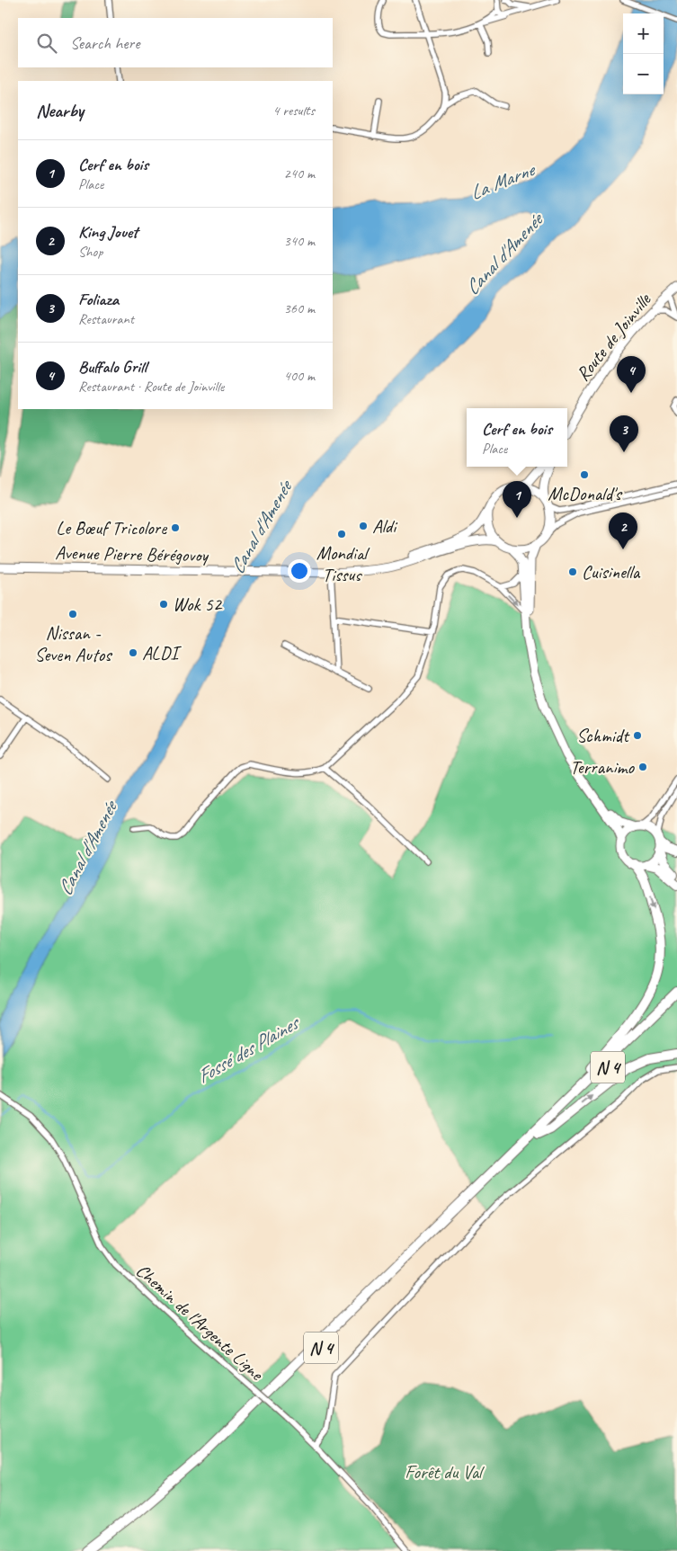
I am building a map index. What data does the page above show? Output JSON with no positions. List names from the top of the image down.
{
  "streets": {
    "highway": ["N 4"],
    "main road": ["Route de Joinville", "Avenue Pierre Bérégovoy"],
    "street": ["Chemin de l'Argente Ligne"]
  },
  "water": ["La Marne", "Canal d'Amenée", "Fossé des Plaines"],
  "parks": ["Forêt du Val"],
  "places": [
    "McDonald's",
    "Aldi",
    "Le Bœuf Tricolore",
    "Mondial Tissus",
    "Cuisinella",
    "Wok 52",
    "Nissan - Seven Autos",
    "ALDI",
    "Schmidt",
    "Terranimo"
  ],
  "page": {
    "map_buttons": ["+", "−"],
    "search": "Search here",
    "heading": ["Nearby", "4 results"],
    "list": [
      {
        "mark": "1",
        "name": "Cerf en bois",
        "note": "Place",
        "value": "240 m"
      },
      {
        "mark": "2",
        "name": "King Jouet",
        "note": "Shop",
        "value": "340 m"
      },
      {
        "mark": "3",
        "name": "Foliaza",
        "note": "Restaurant",
        "value": "360 m"
      },
      {
        "mark": "4",
        "name": "Buffalo Grill",
        "note": "Restaurant · Route de Joinville",
        "value": "400 m"
      }
    ],
    "pins": [
      "4",
      "3",
      "1",
      "2"
    ],
    "popup": ["Cerf en bois", "Place"]
  }
}
